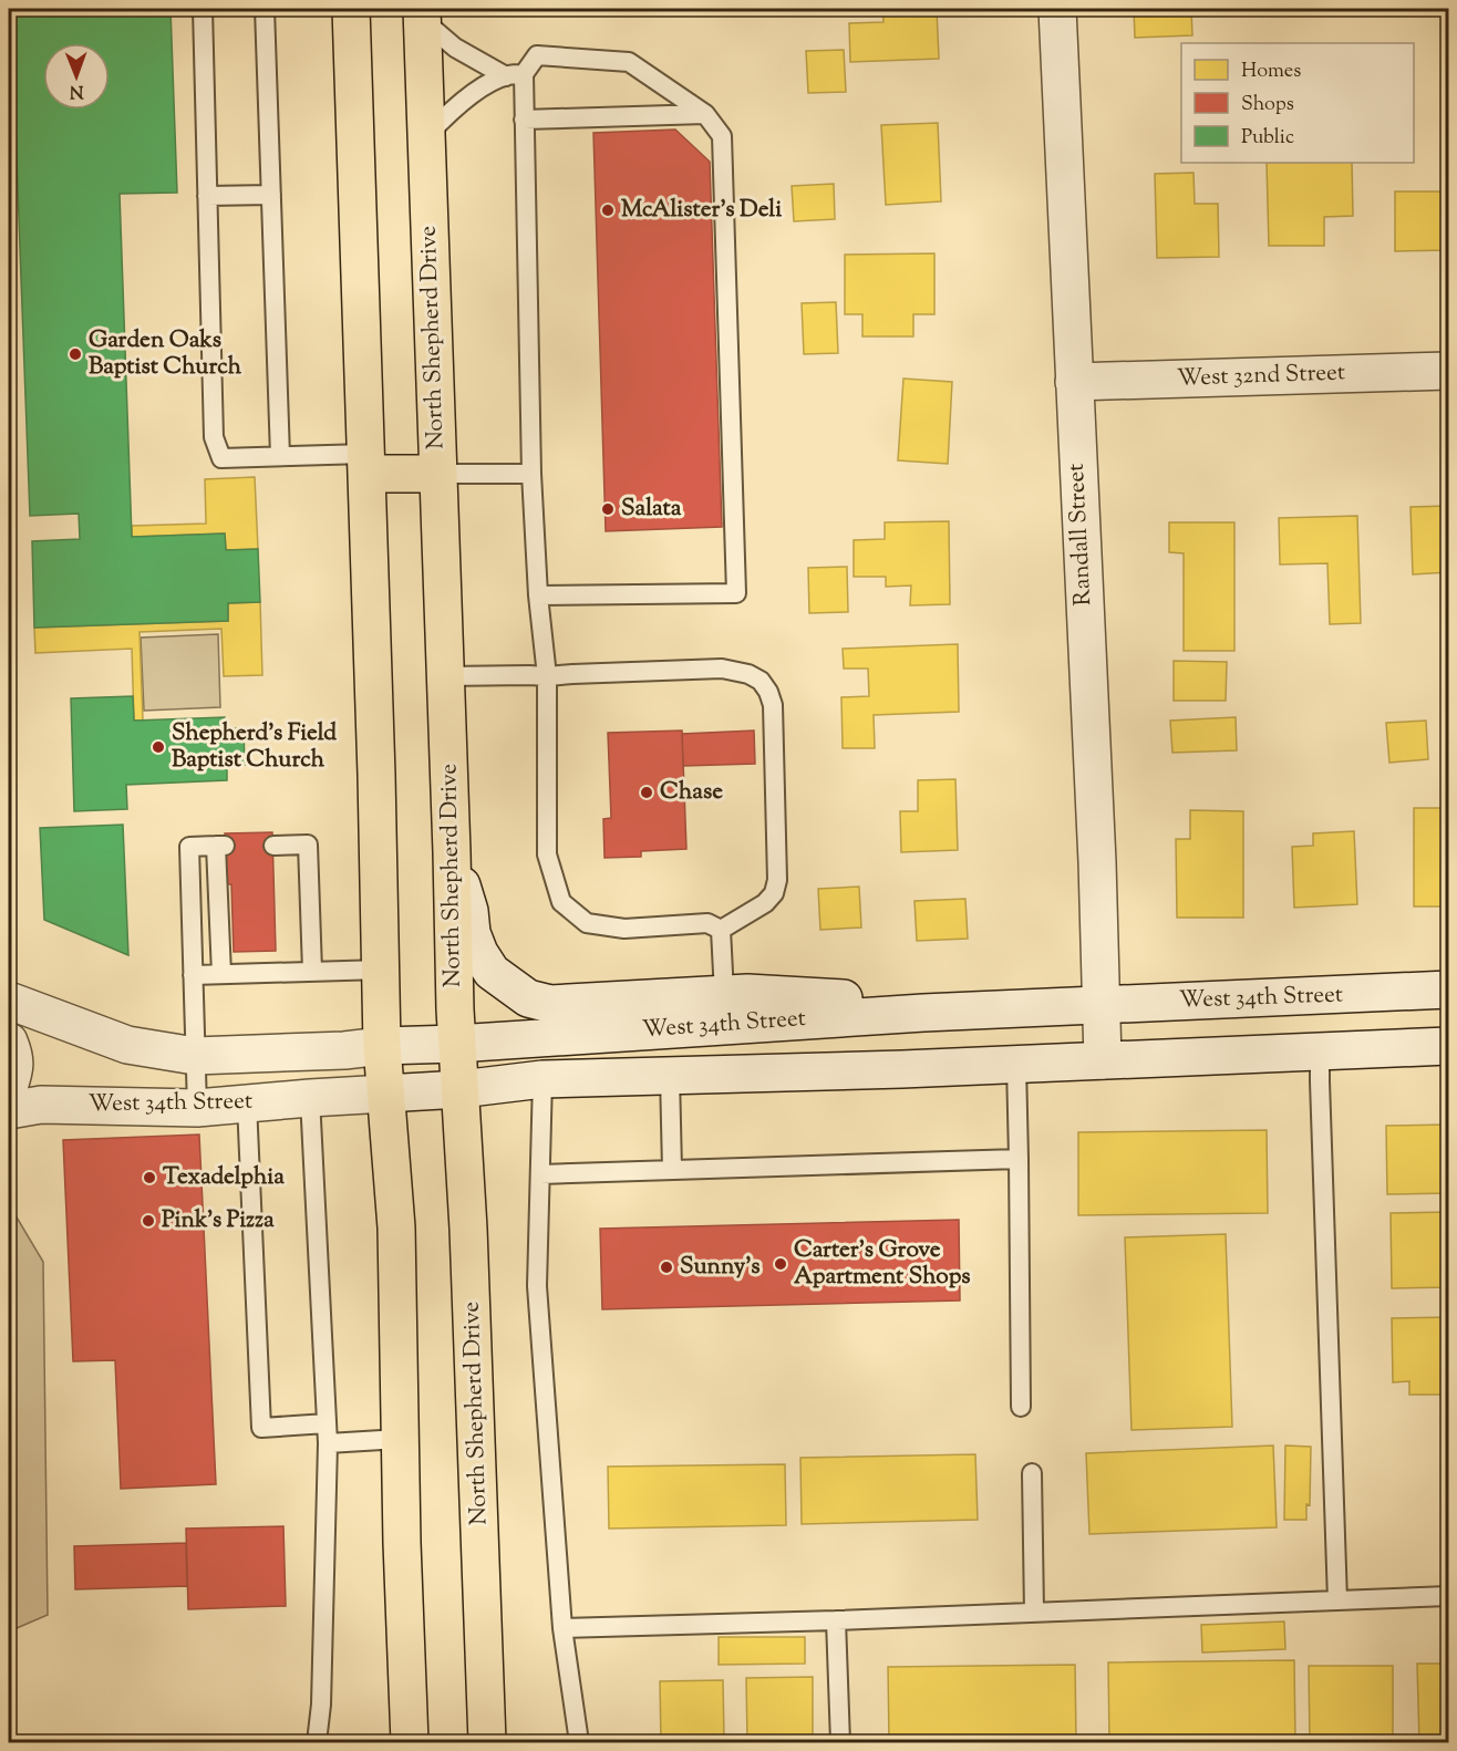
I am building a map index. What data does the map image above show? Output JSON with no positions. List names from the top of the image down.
{
  "streets": {
    "main road": [
      "North Shepherd Drive",
      "West 32nd Street",
      "Randall Street",
      "West 34th Street"
    ]
  },
  "crossings": [
    ["North Shepherd Drive", "West 34th Street"],
    ["West 32nd Street", "Randall Street"],
    ["Randall Street", "West 34th Street"]
  ],
  "places": [
    "McAlister's Deli",
    "Garden Oaks Baptist Church",
    "Salata",
    "Shepherd's Field Baptist Church",
    "Chase",
    "Texadelphia",
    "Pink's Pizza",
    "Carter's Grove Apartment Shops",
    "Sunny's"
  ],
  "legend": ["Homes", "Shops", "Public"],
  "north": "bottom"
}
